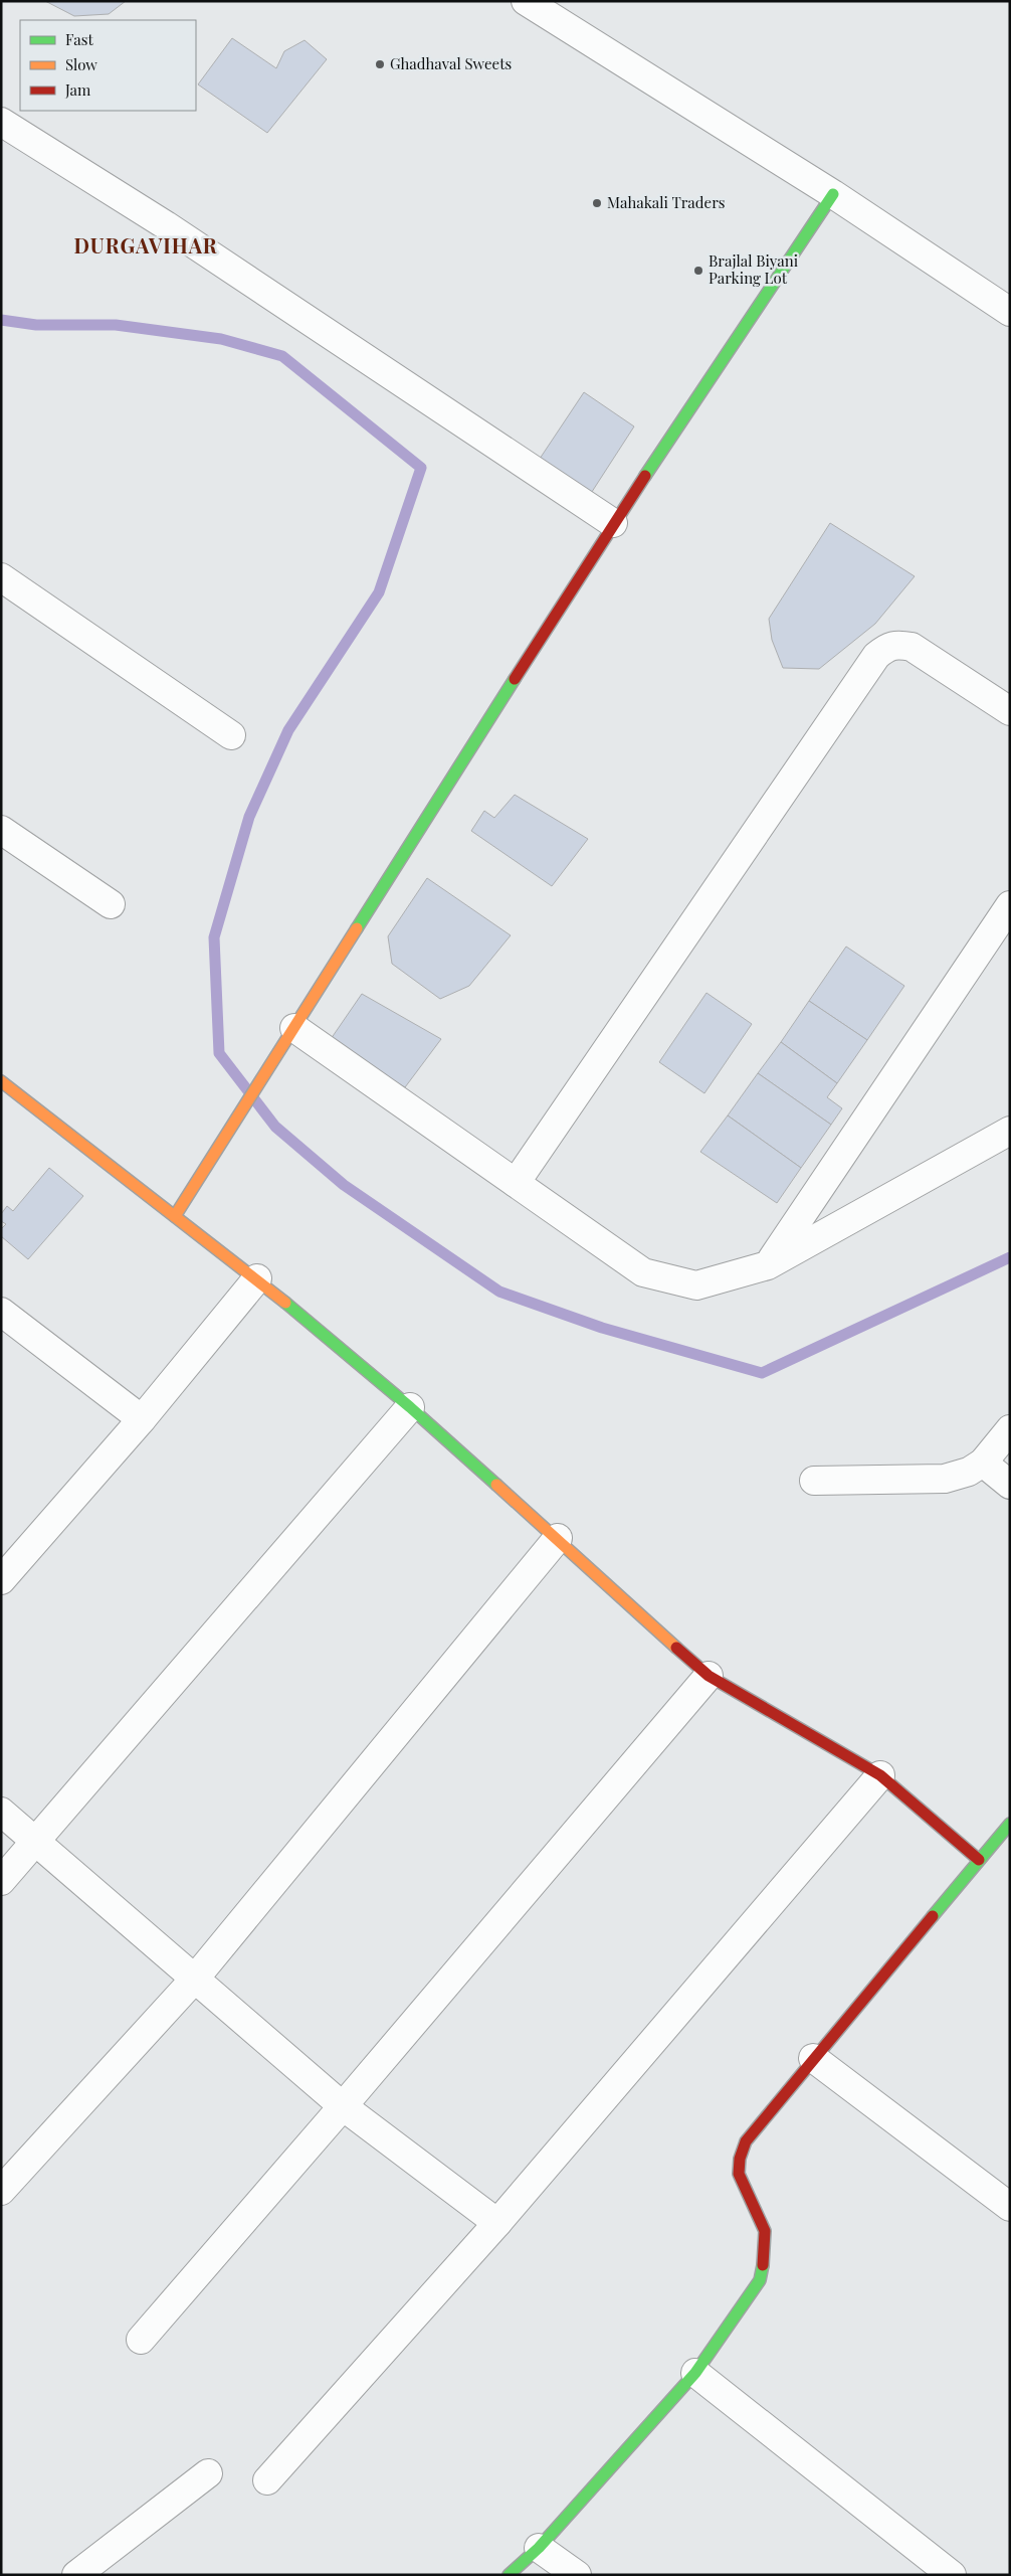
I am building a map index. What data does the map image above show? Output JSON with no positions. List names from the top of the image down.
{
  "districts": ["DURGAVIHAR"],
  "places": ["Ghadhaval Sweets", "Mahakali Traders", "Brajlal Biyani Parking Lot"],
  "legend": ["Fast", "Slow", "Jam"]
}
